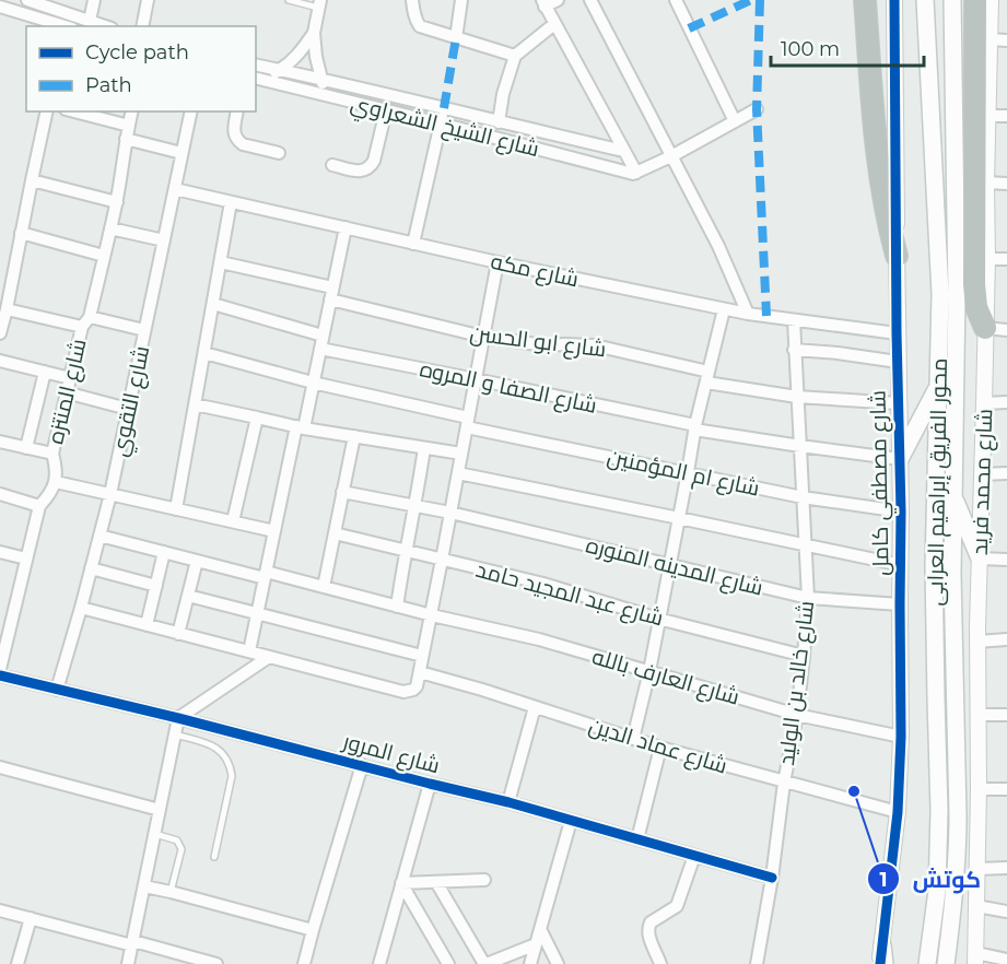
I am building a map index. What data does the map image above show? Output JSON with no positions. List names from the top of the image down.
{
  "streets": {
    "main road": ["محور الفريق إبراهيم العرابى"],
    "street": [
      "شارع الشيخ الشعراوي",
      "شارع مكه",
      "شارع ابو الحسن",
      "شارع الصفا و المروه",
      "شارع المنتزه",
      "شارع التقوي",
      "شارع ام المؤمنين",
      "شارع محمد فريد",
      "شارع مصطفي كامل",
      "شارع المدينه المنوره",
      "شارع عبد المجيد حامد",
      "شارع العارف بالله",
      "شارع خالد بن الوليد",
      "شارع عماد الدين",
      "شارع المرور"
    ]
  },
  "crossings": [
    ["شارع مكه", "شارع التقوي"],
    ["شارع مكه", "شارع مصطفي كامل"],
    ["شارع مكه", "شارع خالد بن الوليد"],
    ["شارع ابو الحسن", "شارع مصطفي كامل"],
    ["شارع ابو الحسن", "شارع خالد بن الوليد"],
    ["شارع الصفا و المروه", "شارع مصطفي كامل"],
    ["شارع الصفا و المروه", "شارع خالد بن الوليد"],
    ["شارع التقوي", "شارع العارف بالله"],
    ["شارع التقوي", "شارع المرور"],
    ["شارع ام المؤمنين", "شارع مصطفي كامل"],
    ["شارع ام المؤمنين", "شارع خالد بن الوليد"],
    ["شارع مصطفي كامل", "شارع المدينه المنوره"],
    ["شارع مصطفي كامل", "شارع العارف بالله"],
    ["شارع مصطفي كامل", "شارع عماد الدين"],
    ["شارع المدينه المنوره", "شارع خالد بن الوليد"],
    ["شارع عبد المجيد حامد", "شارع خالد بن الوليد"],
    ["شارع العارف بالله", "شارع خالد بن الوليد"],
    ["شارع خالد بن الوليد", "شارع عماد الدين"],
    ["شارع خالد بن الوليد", "شارع المرور"]
  ],
  "places": ["كوتش"],
  "legend": ["Cycle path", "Path"],
  "scale_bar": "100 m"
}
